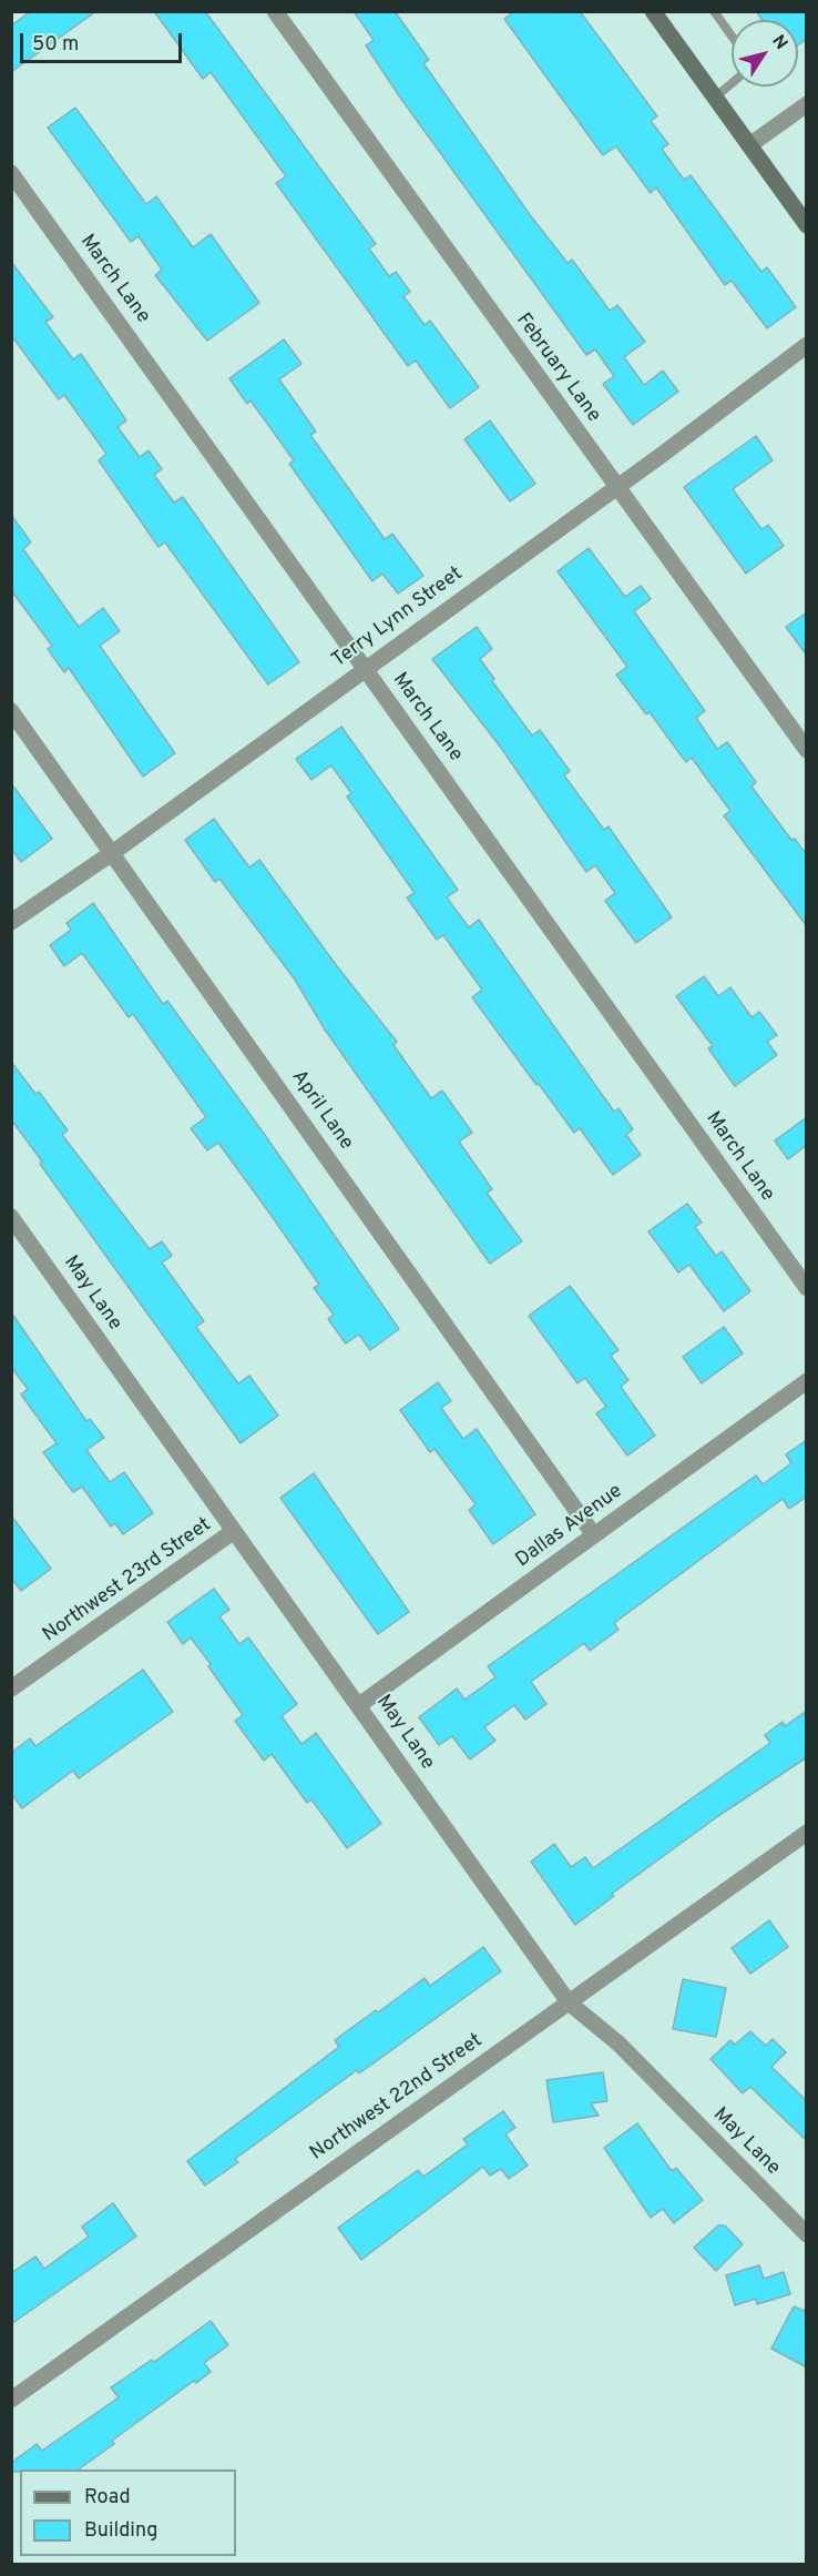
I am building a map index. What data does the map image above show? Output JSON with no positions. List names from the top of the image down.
{
  "streets": {
    "street": [
      "March Lane",
      "February Lane",
      "Terry Lynn Street",
      "April Lane",
      "May Lane",
      "Dallas Avenue",
      "Northwest 23rd Street",
      "Northwest 22nd Street"
    ]
  },
  "crossings": [
    ["March Lane", "Terry Lynn Street"],
    ["February Lane", "Terry Lynn Street"],
    ["Terry Lynn Street", "April Lane"],
    ["April Lane", "Dallas Avenue"],
    ["May Lane", "Dallas Avenue"],
    ["May Lane", "Northwest 23rd Street"],
    ["May Lane", "Northwest 22nd Street"]
  ],
  "legend": ["Road", "Building"],
  "scale_bar": "50 m",
  "north": "top right"
}
